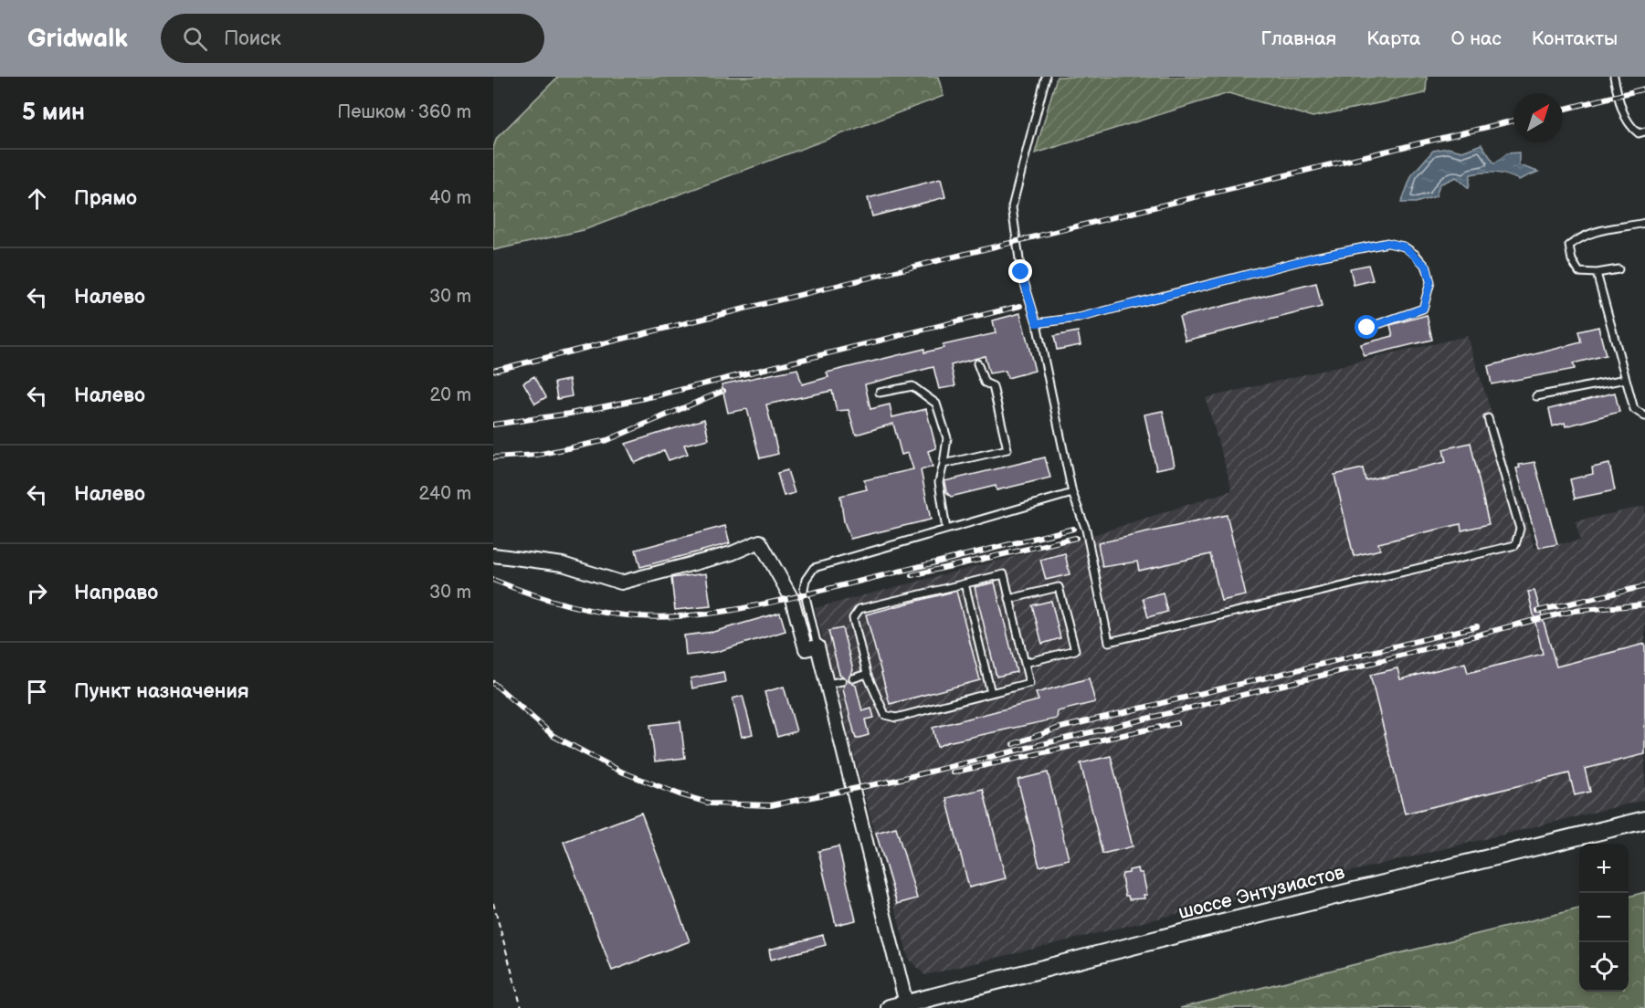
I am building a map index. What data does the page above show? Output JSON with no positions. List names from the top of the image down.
{
  "streets": {
    "main road": ["шоссе Энтузиастов"]
  },
  "north": "top right",
  "page": {
    "header": "Gridwalk",
    "search": "Поиск",
    "nav": [
      "Главная",
      "Карта",
      "О нас",
      "Контакты"
    ],
    "heading": ["5 мин", "Пешком · 360 m"],
    "list": [
      ["Прямо", "40 m"],
      ["Налево", "30 m"],
      ["Налево", "20 m"],
      ["Налево", "240 m"],
      ["Направо", "30 m"],
      "Пункт назначения"
    ],
    "map_buttons": ["+", "−"]
  }
}
